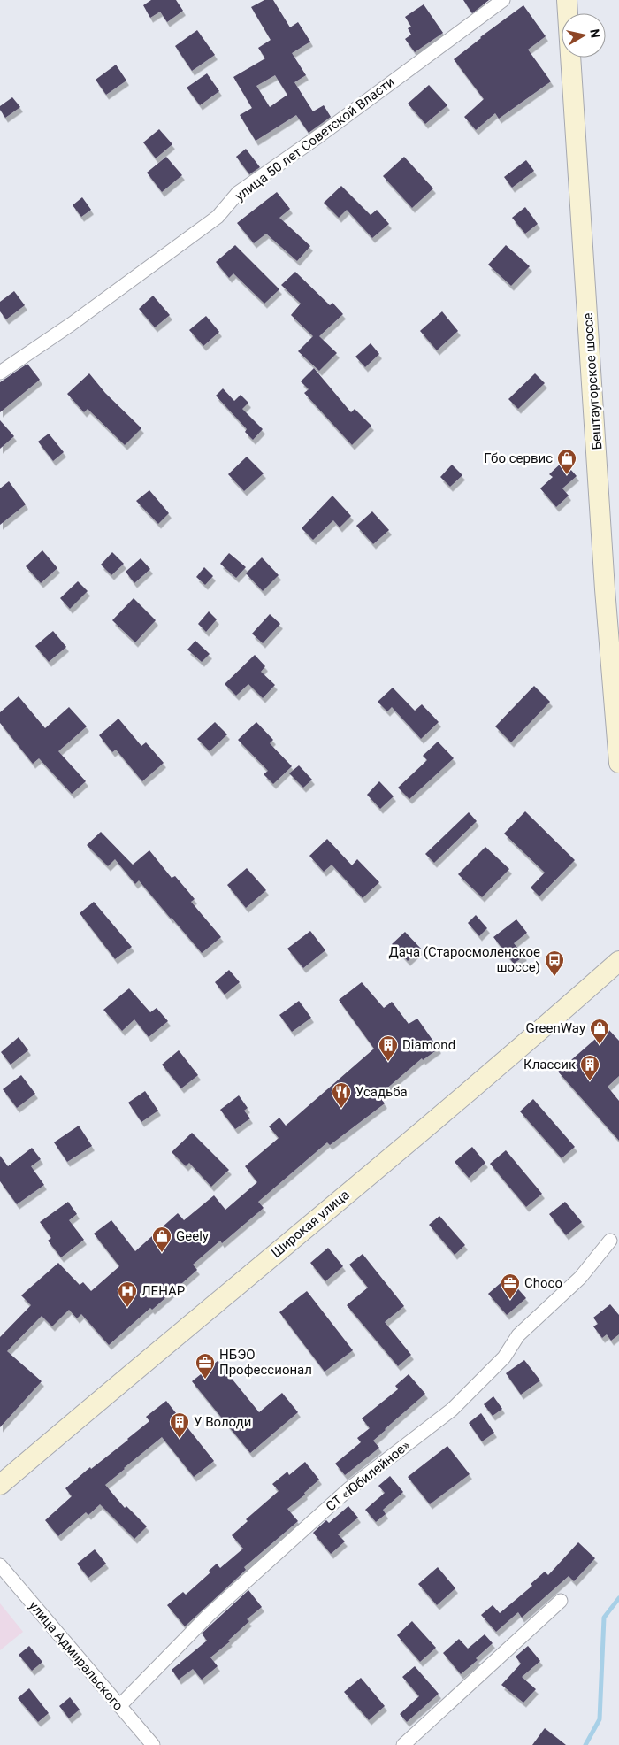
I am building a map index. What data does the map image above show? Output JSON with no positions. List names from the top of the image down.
{
  "streets": {
    "main road": ["Бештаугорское шоссе", "Широкая улица"],
    "street": ["улица 50 лет Советской Власти", "СТ «Юбилейное»", "улица Адмиральского"]
  },
  "crossings": [
    ["СТ «Юбилейное»", "улица Адмиральского"]
  ],
  "places": {
    "shop": ["Гбо cервис", "GreenWay", "Geely"],
    "bus stop": ["Дача (Старосмоленское шоссе)"],
    "building": ["Diamond", "Классик", "У Володи"],
    "restaurant": ["Усадьба"],
    "office": ["Choco", "НБЭО Профессионал"],
    "hospital": ["ЛЕНАР"]
  },
  "north": "right"
}
